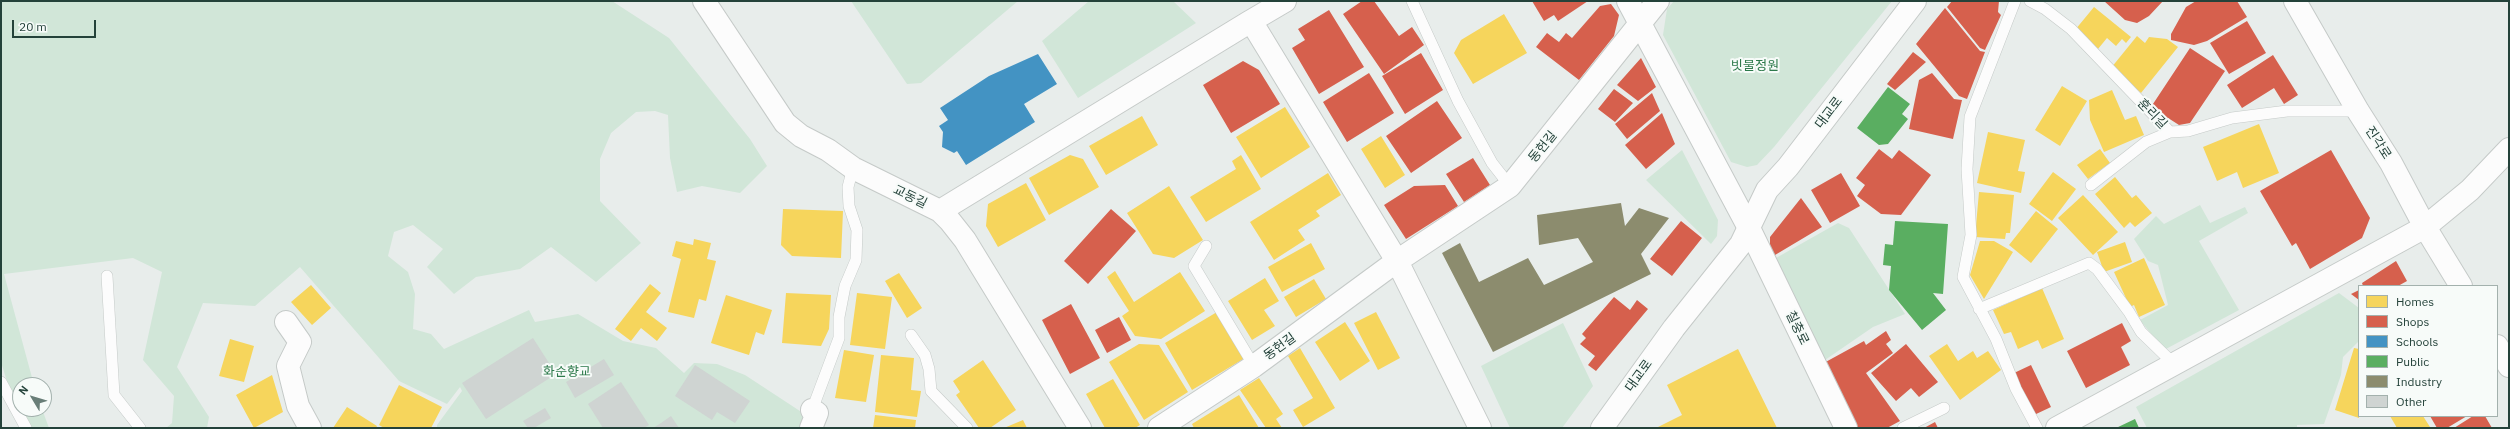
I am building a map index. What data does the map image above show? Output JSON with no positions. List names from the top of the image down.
{
  "streets": {
    "street": [
      "대교로",
      "진각로",
      "동헌길",
      "교동길",
      "칠충로"
    ],
    "lane": ["훈리길"]
  },
  "crossings": [
    ["대교로", "칠충로"],
    ["훈리길", "진각로"]
  ],
  "parks": ["빗물정원", "화순향교"],
  "legend": [
    "Homes",
    "Shops",
    "Schools",
    "Public",
    "Industry",
    "Other"
  ],
  "scale_bar": "20 m",
  "north": "top left"
}
